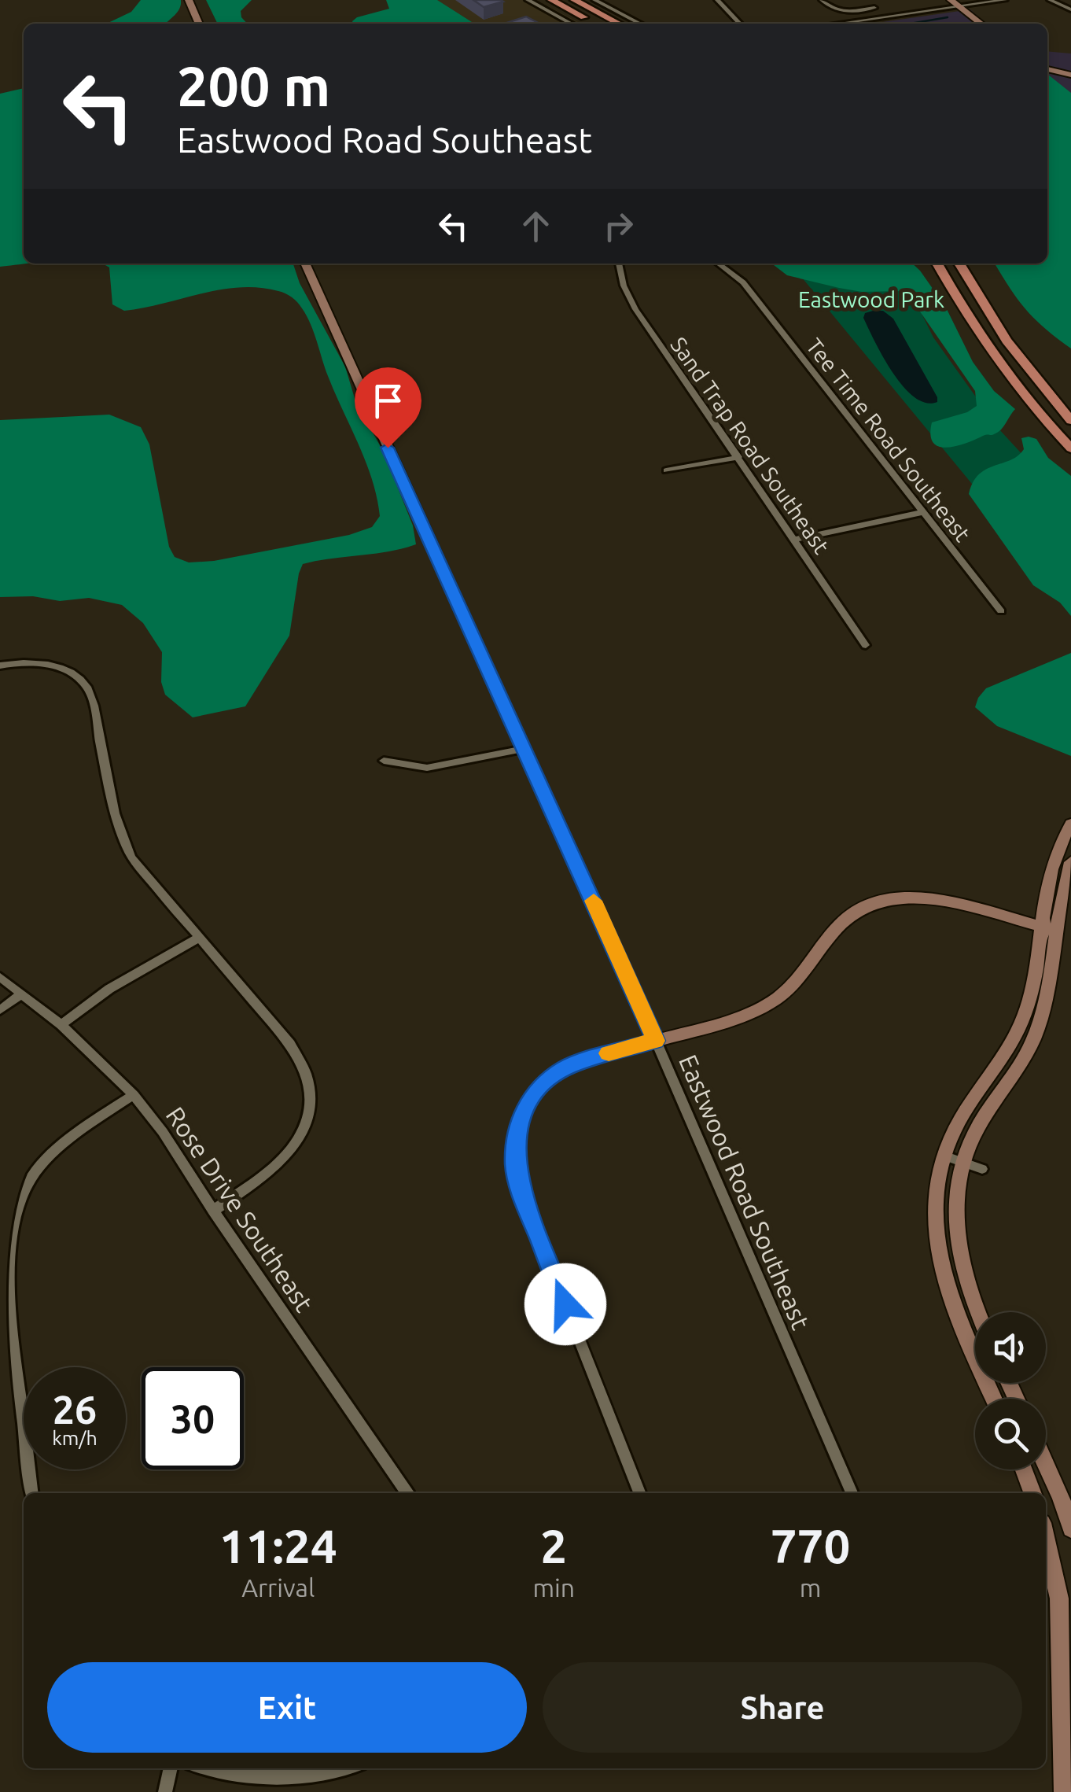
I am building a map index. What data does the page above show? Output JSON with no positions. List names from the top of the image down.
{
  "streets": {
    "street": [
      "Tee Time Road Southeast",
      "Sand Trap Road Southeast",
      "Eastwood Road Southeast",
      "Rose Drive Southeast"
    ]
  },
  "parks": ["Eastwood Park"],
  "page": {
    "turn": ["200 m", "Eastwood Road Southeast"],
    "speed": "26 km/h",
    "limit": "30",
    "eta": [
      "11:24",
      "Arrival",
      "2",
      "min",
      "770",
      "m"
    ],
    "buttons": ["Exit", "Share"]
  }
}
